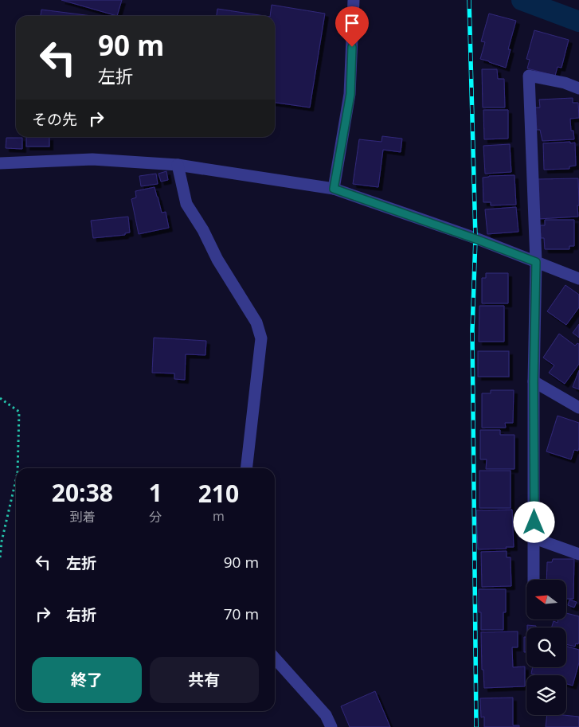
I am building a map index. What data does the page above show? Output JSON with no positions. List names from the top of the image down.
{
  "north": "left",
  "page": {
    "turn": ["90 m", "左折"],
    "then": "その先",
    "eta": [
      "20:38",
      "到着",
      "1",
      "分",
      "210",
      "m"
    ],
    "list": [
      {
        "name": "左折",
        "value": "90 m"
      },
      {
        "name": "右折",
        "value": "70 m"
      }
    ],
    "buttons": ["終了", "共有"]
  }
}
